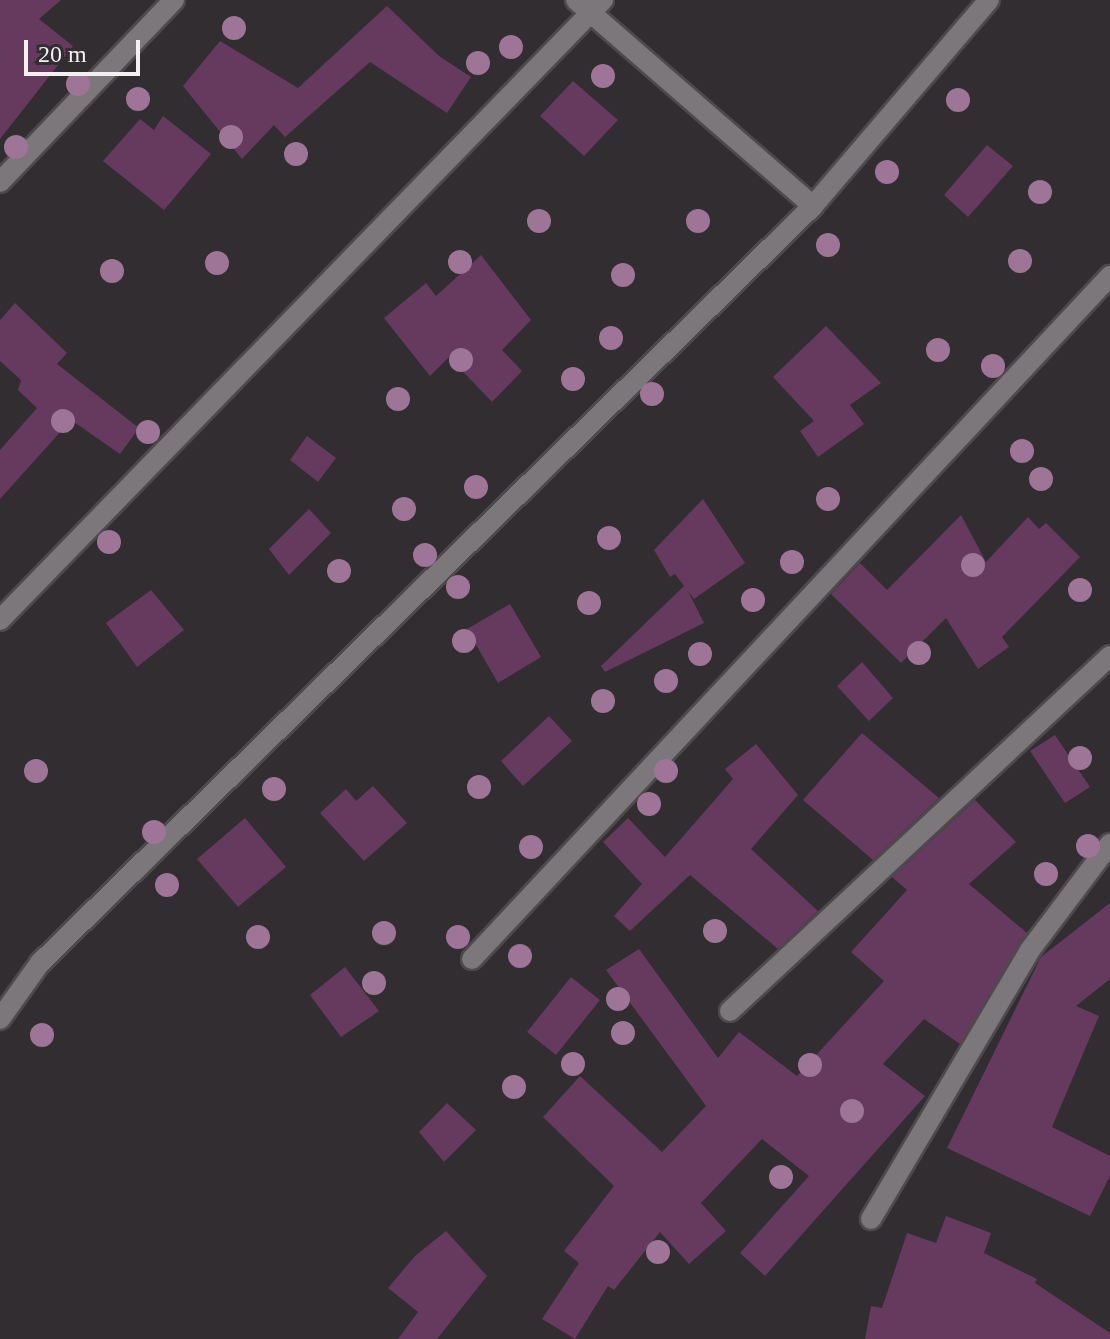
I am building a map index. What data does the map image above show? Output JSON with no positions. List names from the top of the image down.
{
  "scale_bar": "20 m"
}
